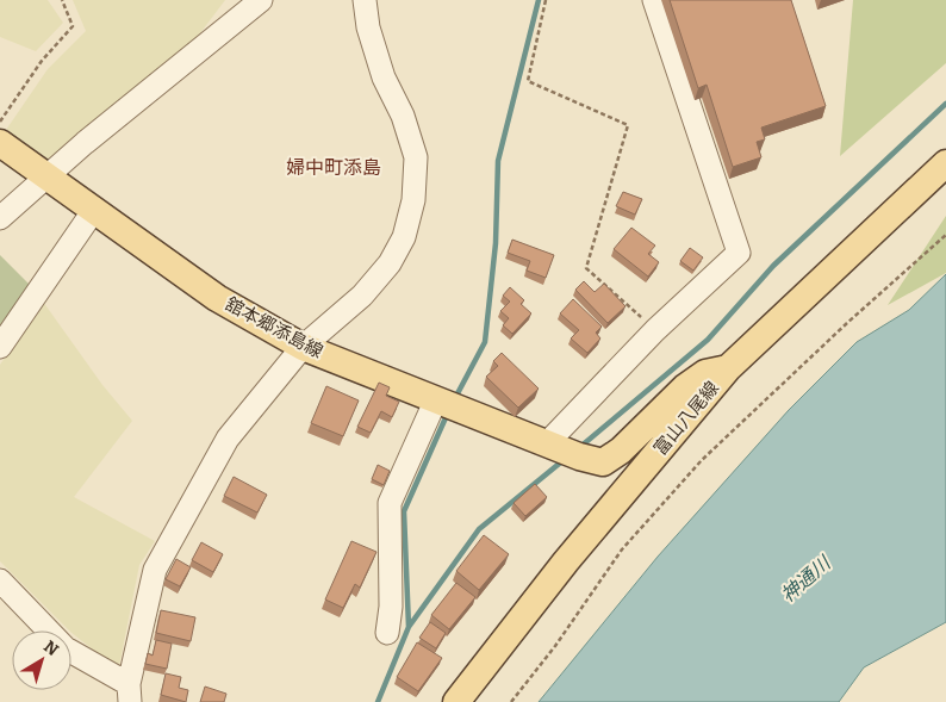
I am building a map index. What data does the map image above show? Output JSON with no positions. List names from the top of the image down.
{
  "streets": {
    "main road": ["舘本郷添島線", "富山八尾線"]
  },
  "crossings": [
    ["舘本郷添島線", "富山八尾線"]
  ],
  "districts": ["婦中町添島"],
  "water": ["神通川"],
  "north": "top right"
}
